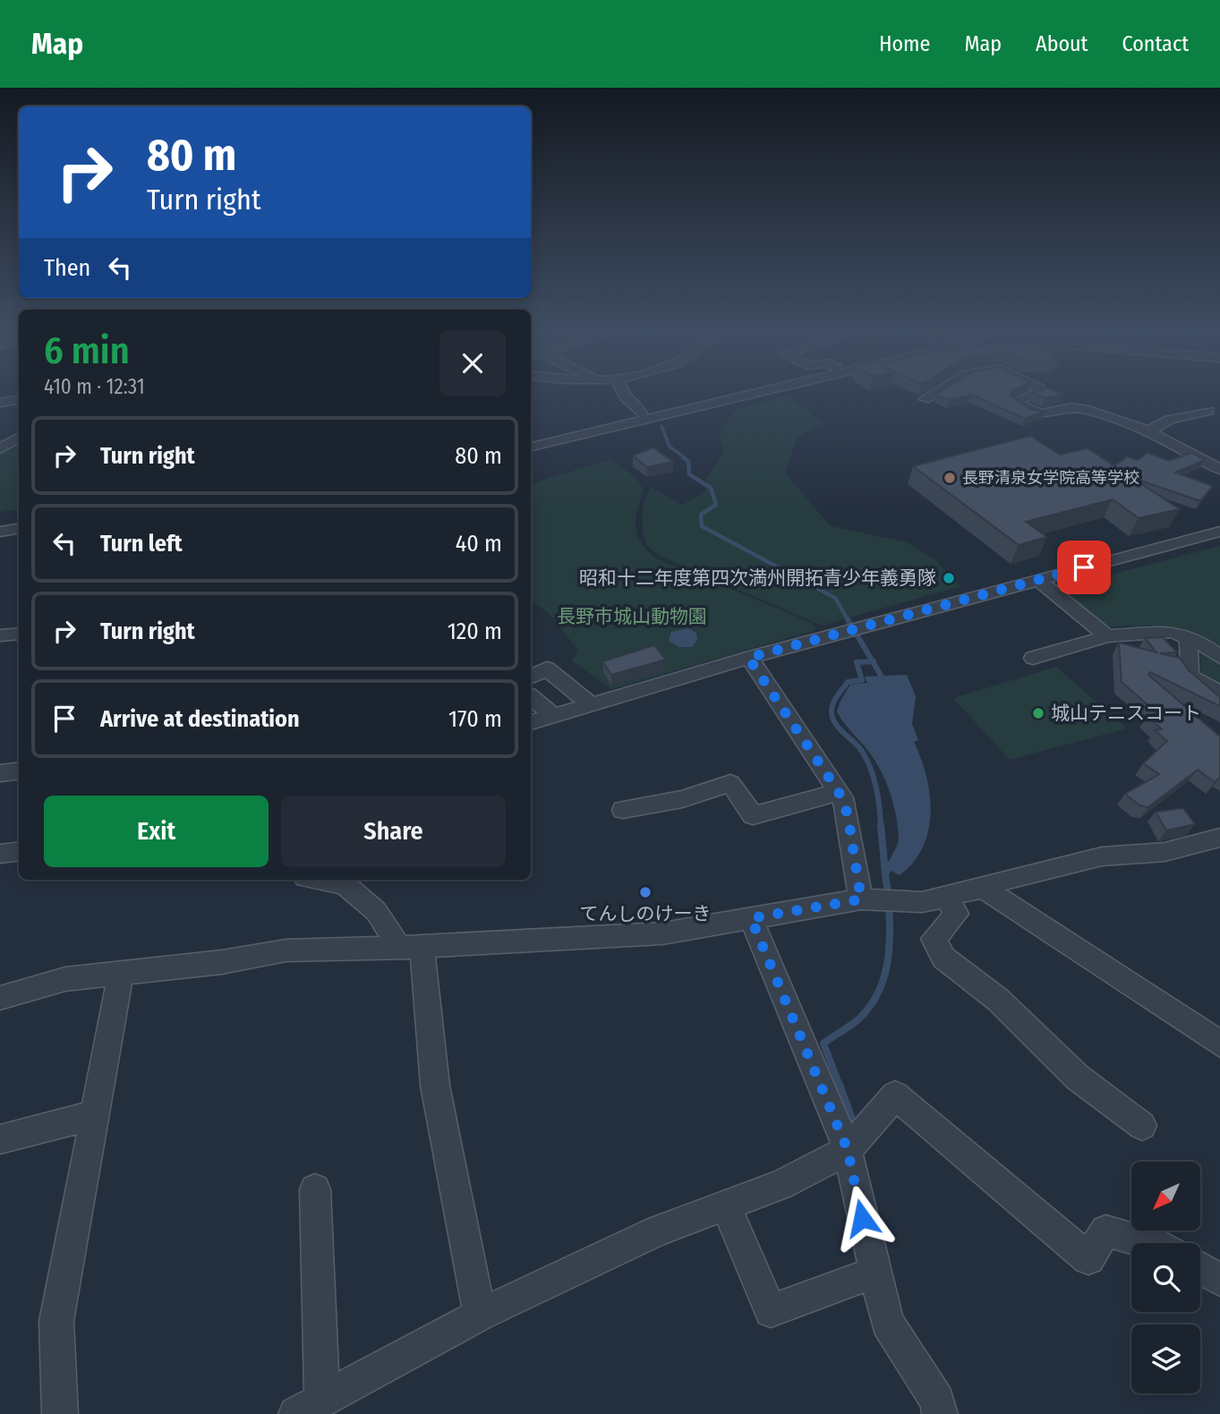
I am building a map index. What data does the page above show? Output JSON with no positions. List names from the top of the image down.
{
  "parks": ["長野市城山動物園"],
  "places": [
    "長野清泉女学院高等学校",
    "昭和十二年度第四次満州開拓青少年義勇隊",
    "城山テニスコート",
    "てんしのけーき"
  ],
  "north": "bottom left",
  "page": {
    "header": "Map",
    "nav": [
      "Home",
      "Map",
      "About",
      "Contact"
    ],
    "turn": ["80 m", "Turn right"],
    "then": "Then",
    "heading": ["6 min", "410 m · 12:31"],
    "list": [
      {
        "name": "Turn right",
        "value": "80 m"
      },
      {
        "name": "Turn left",
        "value": "40 m"
      },
      {
        "name": "Turn right",
        "value": "120 m"
      },
      {
        "name": "Arrive at destination",
        "value": "170 m"
      }
    ],
    "buttons": ["Exit", "Share"]
  }
}
